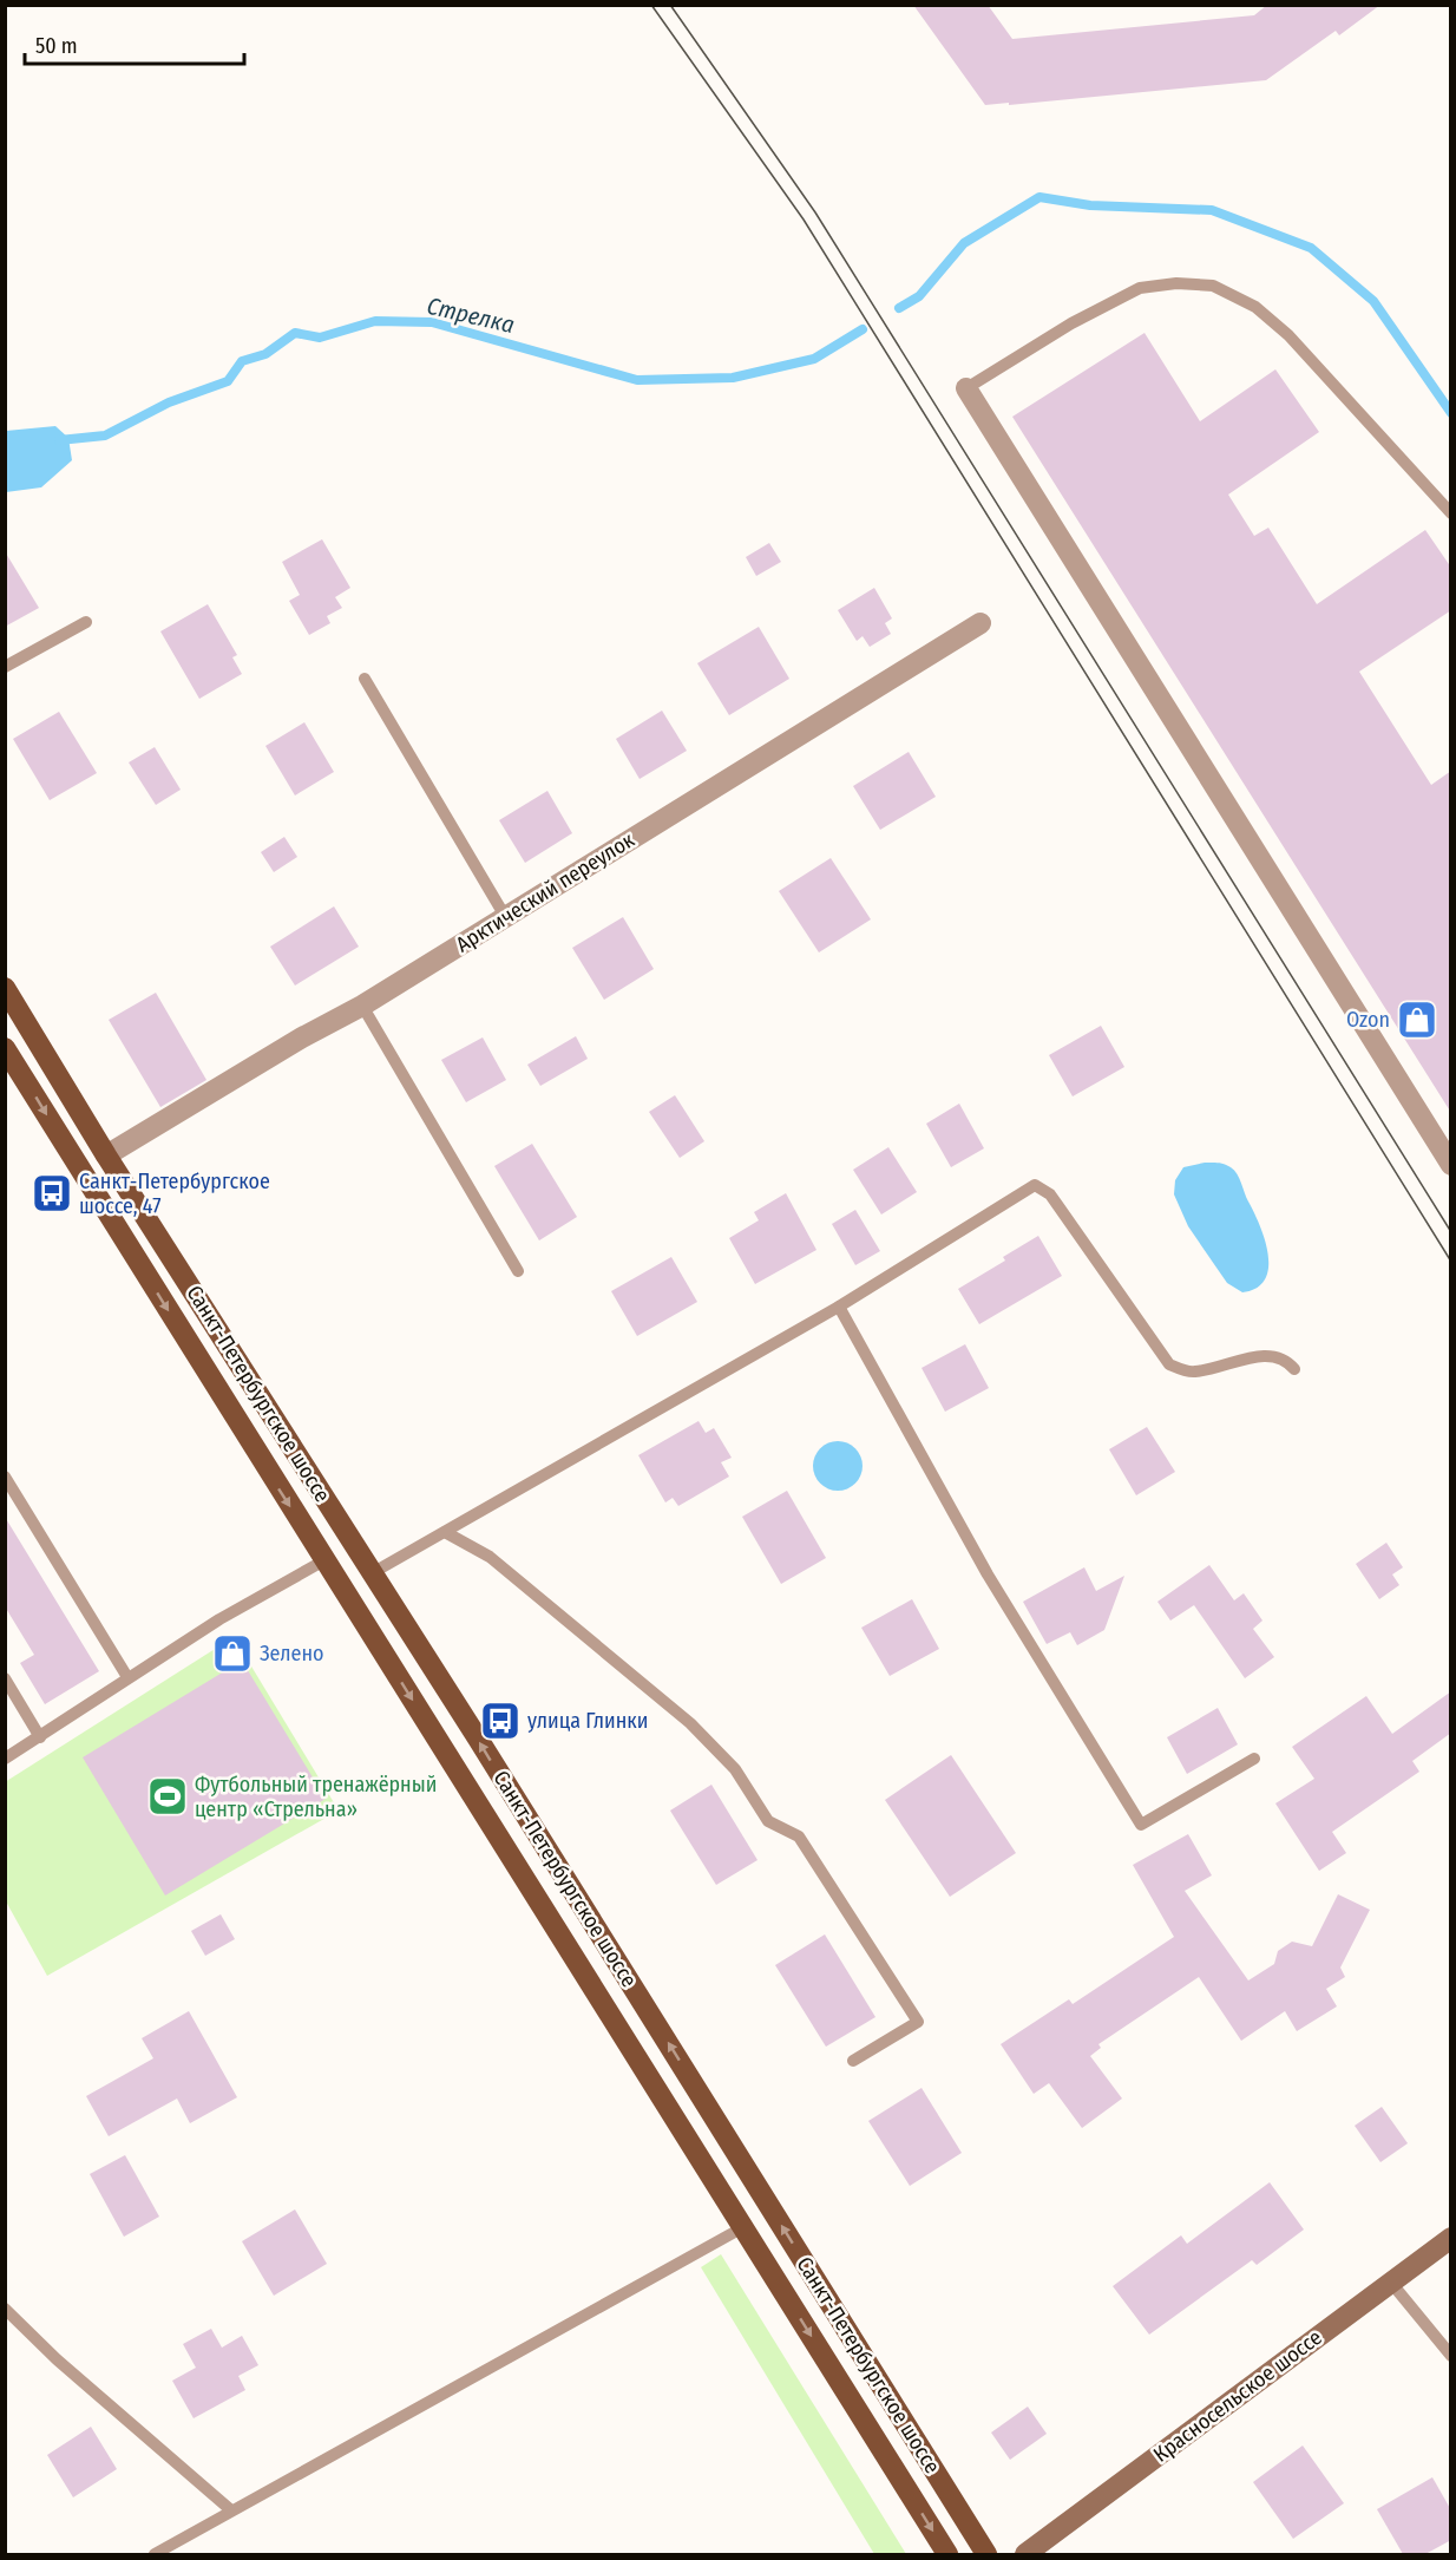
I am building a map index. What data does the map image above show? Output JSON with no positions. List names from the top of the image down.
{
  "streets": {
    "main road": ["Санкт-Петербургское шоссе", "Красносельское шоссе"],
    "street": ["Арктический переулок"]
  },
  "crossings": [
    ["Арктический переулок", "Санкт-Петербургское шоссе"]
  ],
  "water": ["Стрелка"],
  "places": {
    "shop": ["Ozon", "Зелено"],
    "bus stop": ["Санкт-Петербургское шоссе, 47", "улица Глинки"],
    "sports": ["Футбольный тренажёрный центр «Стрельна»"]
  },
  "scale_bar": "50 m"
}
